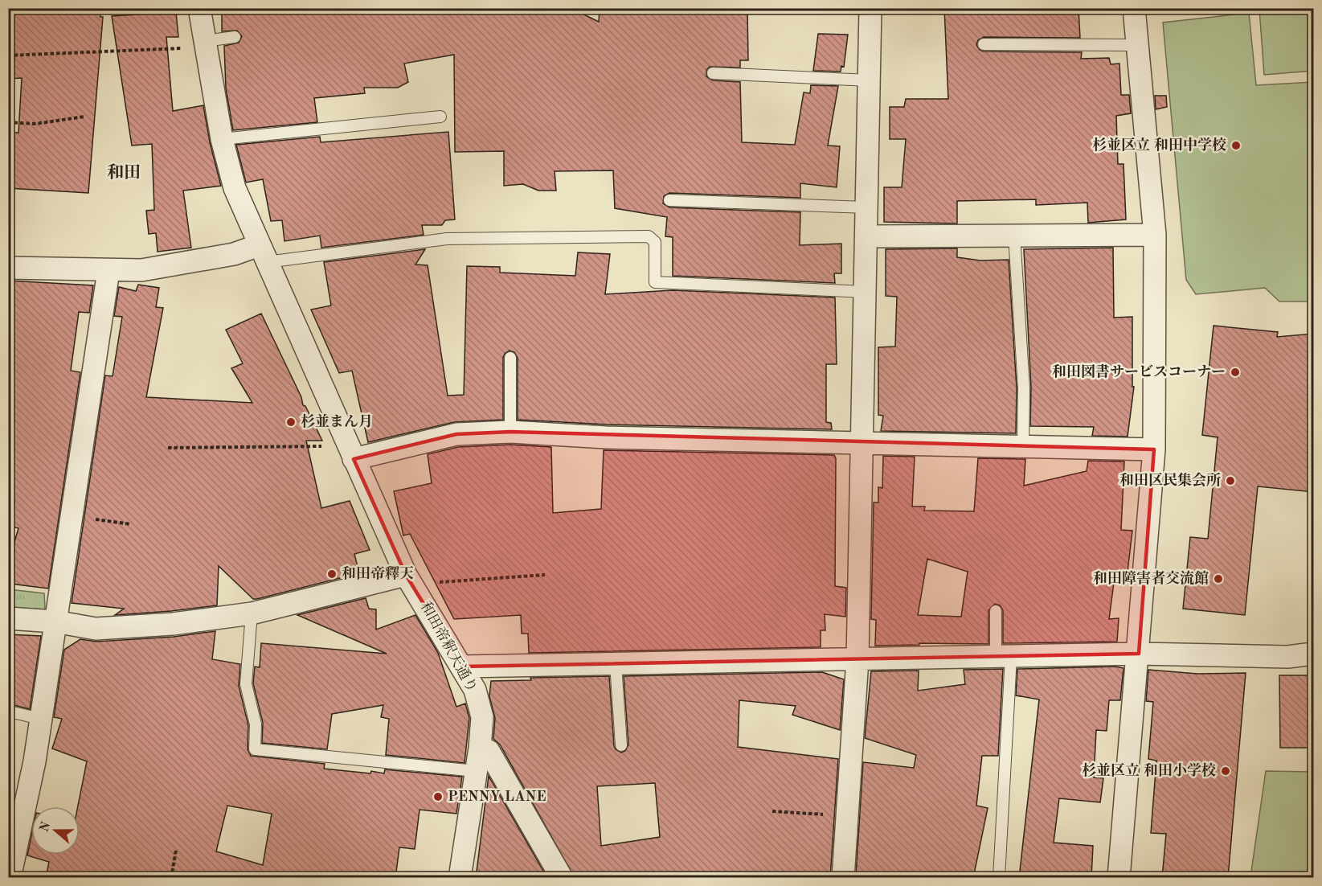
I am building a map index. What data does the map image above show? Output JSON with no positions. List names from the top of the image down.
{
  "streets": {
    "street": ["和田帝釈天通り"]
  },
  "districts": ["和田"],
  "places": [
    "杉並区立 和田中学校",
    "和田図書サービスコーナー",
    "杉並まん月",
    "和田区民集会所",
    "和田帝釋天",
    "和田障害者交流館",
    "杉並区立 和田小学校",
    "PENNY LANE"
  ],
  "north": "left"
}
